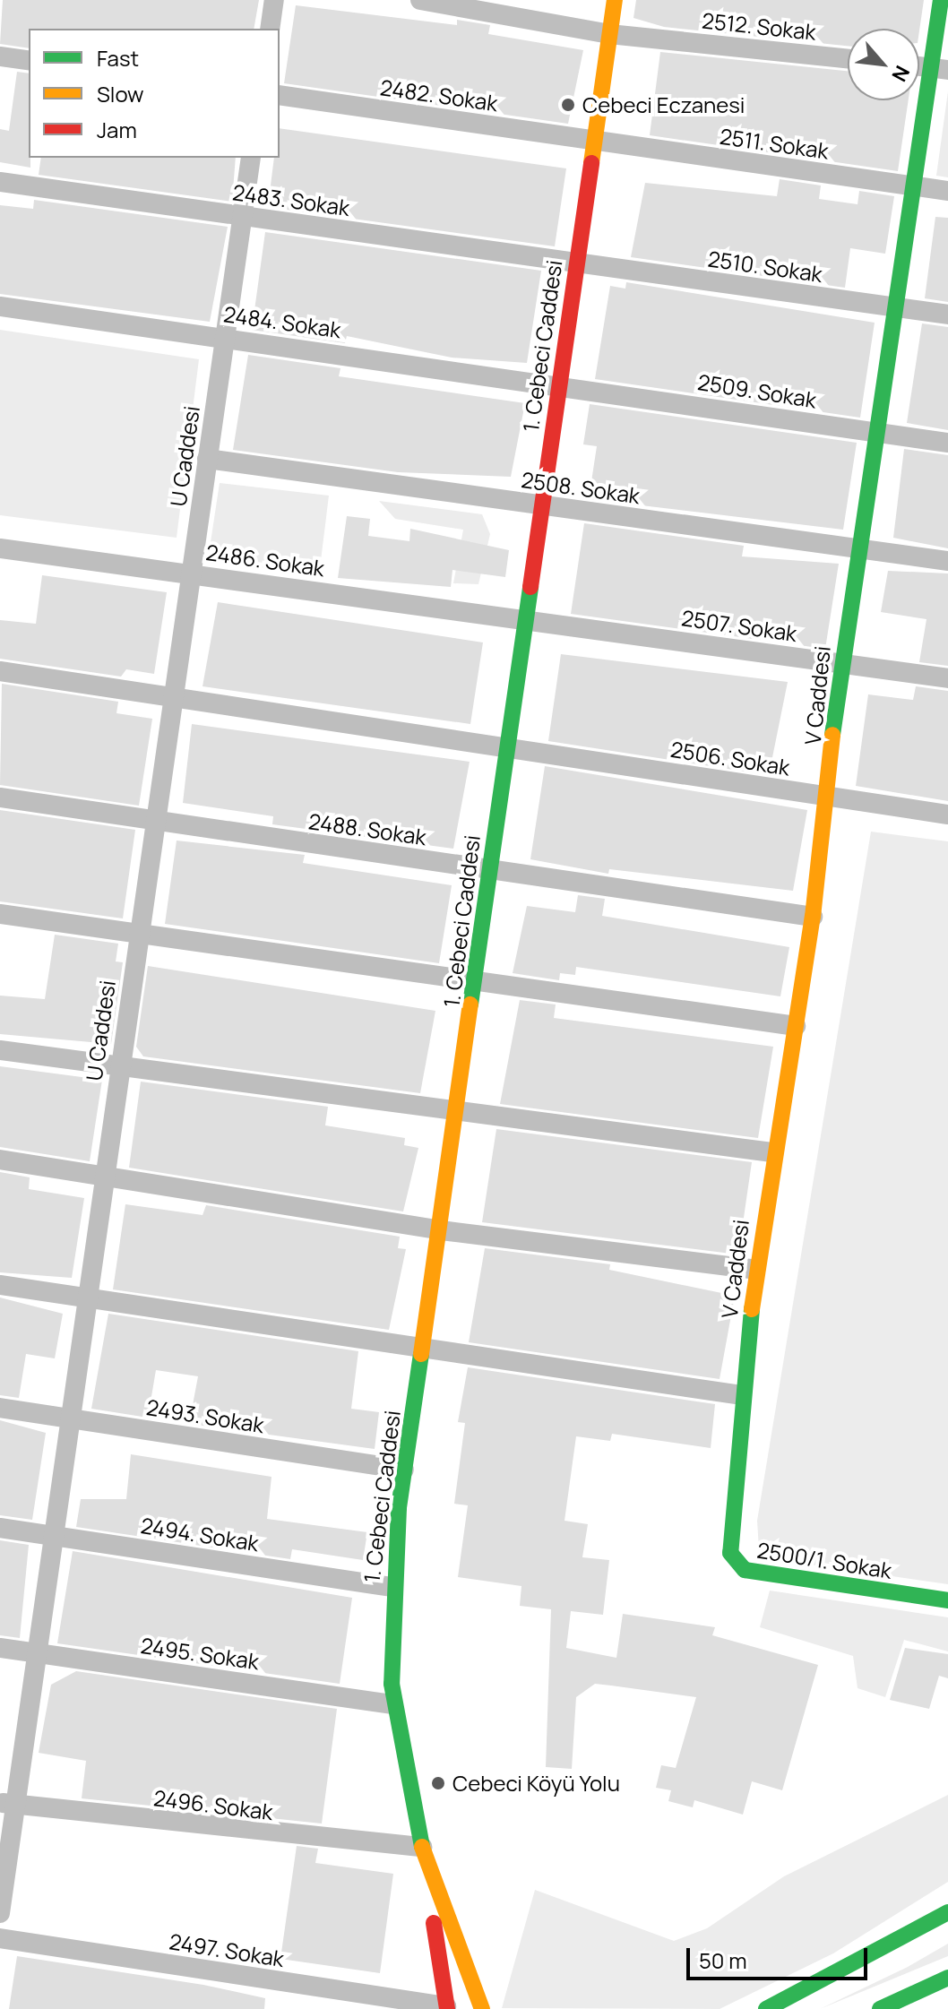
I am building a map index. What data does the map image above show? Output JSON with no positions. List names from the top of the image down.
{
  "streets": {
    "main road": ["1. Cebeci Caddesi", "V Caddesi", "2500/1. Sokak"],
    "street": [
      "2512. Sokak",
      "2482. Sokak",
      "2511. Sokak",
      "2483. Sokak",
      "2510. Sokak",
      "2484. Sokak",
      "2509. Sokak",
      "U Caddesi",
      "2508. Sokak",
      "2486. Sokak",
      "2507. Sokak",
      "2506. Sokak",
      "2488. Sokak",
      "2493. Sokak",
      "2494. Sokak",
      "2495. Sokak",
      "2496. Sokak",
      "2497. Sokak"
    ]
  },
  "crossings": [
    ["2512. Sokak", "1. Cebeci Caddesi"],
    ["2482. Sokak", "2511. Sokak"],
    ["2482. Sokak", "1. Cebeci Caddesi"],
    ["2511. Sokak", "1. Cebeci Caddesi"],
    ["2511. Sokak", "V Caddesi"],
    ["2483. Sokak", "2510. Sokak"],
    ["2483. Sokak", "1. Cebeci Caddesi"],
    ["2483. Sokak", "U Caddesi"],
    ["2510. Sokak", "1. Cebeci Caddesi"],
    ["2510. Sokak", "V Caddesi"],
    ["2484. Sokak", "1. Cebeci Caddesi"],
    ["2484. Sokak", "2509. Sokak"],
    ["2484. Sokak", "U Caddesi"],
    ["1. Cebeci Caddesi", "2509. Sokak"],
    ["1. Cebeci Caddesi", "2508. Sokak"],
    ["1. Cebeci Caddesi", "2486. Sokak"],
    ["1. Cebeci Caddesi", "2507. Sokak"],
    ["1. Cebeci Caddesi", "2506. Sokak"],
    ["1. Cebeci Caddesi", "2488. Sokak"],
    ["1. Cebeci Caddesi", "2493. Sokak"],
    ["1. Cebeci Caddesi", "2494. Sokak"],
    ["1. Cebeci Caddesi", "2495. Sokak"],
    ["1. Cebeci Caddesi", "2496. Sokak"],
    ["2509. Sokak", "V Caddesi"],
    ["U Caddesi", "2508. Sokak"],
    ["U Caddesi", "2486. Sokak"],
    ["U Caddesi", "2506. Sokak"],
    ["U Caddesi", "2488. Sokak"],
    ["U Caddesi", "2493. Sokak"],
    ["U Caddesi", "2494. Sokak"],
    ["U Caddesi", "2495. Sokak"],
    ["U Caddesi", "2496. Sokak"],
    ["2508. Sokak", "V Caddesi"],
    ["2486. Sokak", "2507. Sokak"],
    ["2507. Sokak", "V Caddesi"],
    ["V Caddesi", "2506. Sokak"],
    ["V Caddesi", "2488. Sokak"],
    ["V Caddesi", "2500/1. Sokak"]
  ],
  "places": ["Cebeci Eczanesi", "Cebeci Köyü Yolu"],
  "legend": ["Fast", "Slow", "Jam"],
  "scale_bar": "50 m",
  "north": "bottom right"
}
